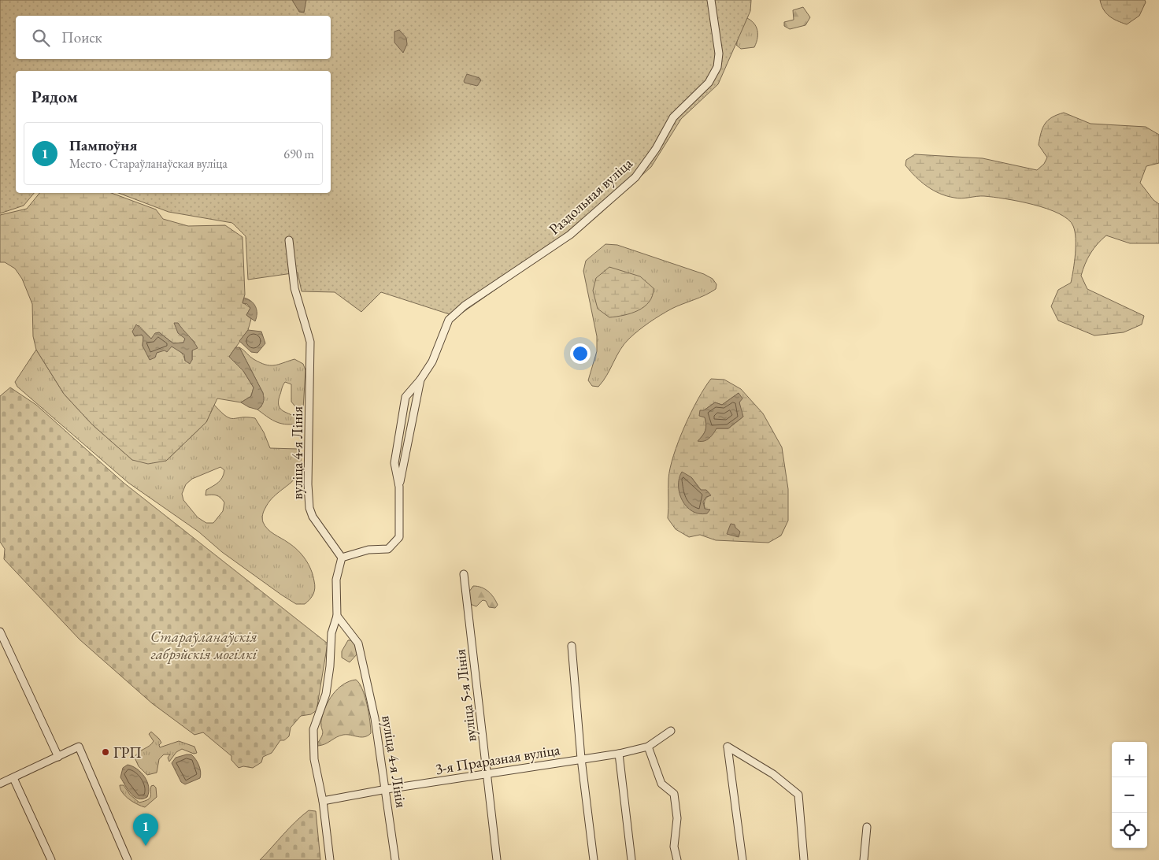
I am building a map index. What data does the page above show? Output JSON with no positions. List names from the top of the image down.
{
  "streets": {
    "street": [
      "Раздольная вуліца",
      "вуліца 4-я Лінія",
      "вуліца 5-я Лінія",
      "3-я Праразная вуліца"
    ]
  },
  "crossings": [
    ["вуліца 4-я Лінія", "3-я Праразная вуліца"],
    ["вуліца 5-я Лінія", "3-я Праразная вуліца"]
  ],
  "parks": ["Стараўланаўскія габрэйскія могілкі"],
  "places": ["ГРП"],
  "page": {
    "search": "Поиск",
    "heading": "Рядом",
    "list": [
      {
        "mark": "1",
        "name": "Пампоўня",
        "note": "Место · Стараўланаўская вуліца",
        "value": "690 m"
      }
    ],
    "map_buttons": ["+", "−"],
    "pins": "1"
  }
}
